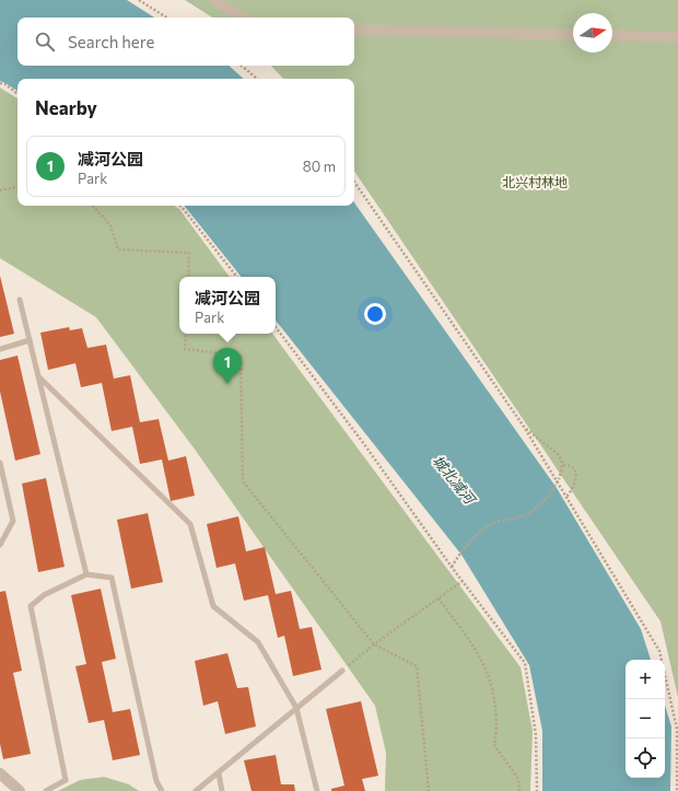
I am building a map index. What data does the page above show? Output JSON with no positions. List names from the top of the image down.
{
  "water": ["城北减河"],
  "parks": ["北兴村林地"],
  "north": "right",
  "page": {
    "search": "Search here",
    "heading": "Nearby",
    "list": [
      {
        "mark": "1",
        "name": "减河公园",
        "note": "Park",
        "value": "80 m"
      }
    ],
    "popup": ["减河公园", "Park"],
    "pins": "1",
    "map_buttons": ["+", "−"]
  }
}
